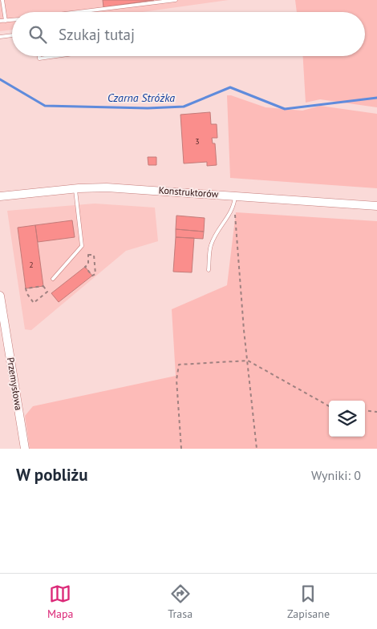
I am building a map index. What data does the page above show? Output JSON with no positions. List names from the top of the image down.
{
  "streets": {
    "street": ["Konstruktorów", "Przemysłowa"]
  },
  "water": ["Czarna Stróżka"],
  "house_numbers": ["3", "2"],
  "page": {
    "search": "Szukaj tutaj",
    "heading": ["W pobliżu", "Wyniki: 0"],
    "nav": ["Mapa", "Trasa", "Zapisane"]
  }
}
